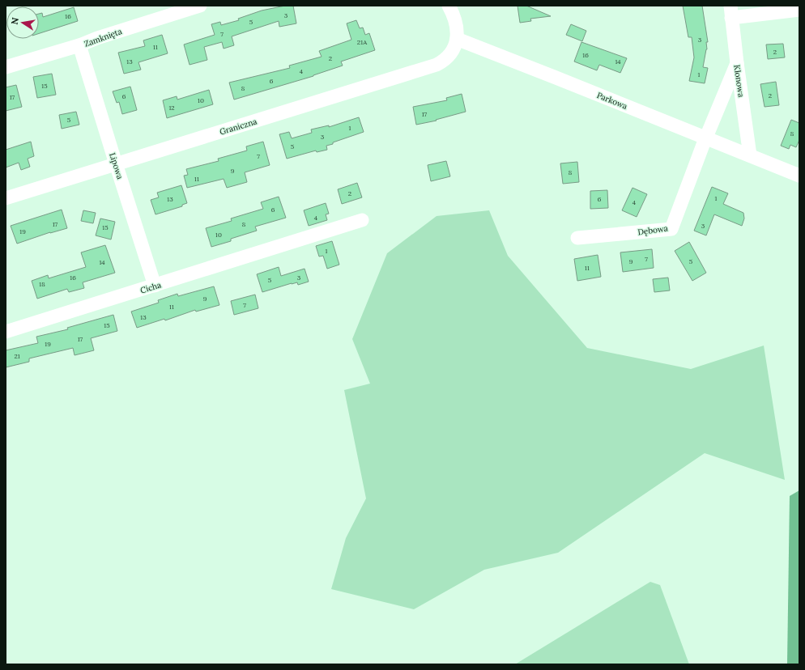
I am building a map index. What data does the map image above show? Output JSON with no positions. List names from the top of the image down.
{
  "streets": {
    "street": [
      "Zamknięta",
      "Klonowa",
      "Parkowa",
      "Graniczna",
      "Lipowa",
      "Dębowa",
      "Cicha"
    ]
  },
  "crossings": [
    ["Zamknięta", "Lipowa"],
    ["Klonowa", "Parkowa"],
    ["Parkowa", "Graniczna"],
    ["Parkowa", "Dębowa"],
    ["Graniczna", "Lipowa"],
    ["Lipowa", "Cicha"]
  ],
  "house_numbers": [
    "3",
    "16",
    "5",
    "7",
    "3",
    "21A",
    "11",
    "2",
    "16",
    "2",
    "13",
    "14",
    "4",
    "1",
    "6",
    "15",
    "8",
    "2",
    "6",
    "17",
    "10",
    "12",
    "17",
    "5",
    "1",
    "8",
    "3",
    "5",
    "7",
    "9",
    "8",
    "11",
    "2",
    "1",
    "13",
    "6",
    "4",
    "6",
    "4",
    "17",
    "8",
    "3",
    "15",
    "19",
    "10",
    "1",
    "7",
    "9",
    "5",
    "14",
    "11",
    "16",
    "3",
    "5",
    "18",
    "9",
    "7",
    "11",
    "13",
    "15",
    "17",
    "19",
    "21"
  ],
  "north": "left"
}
